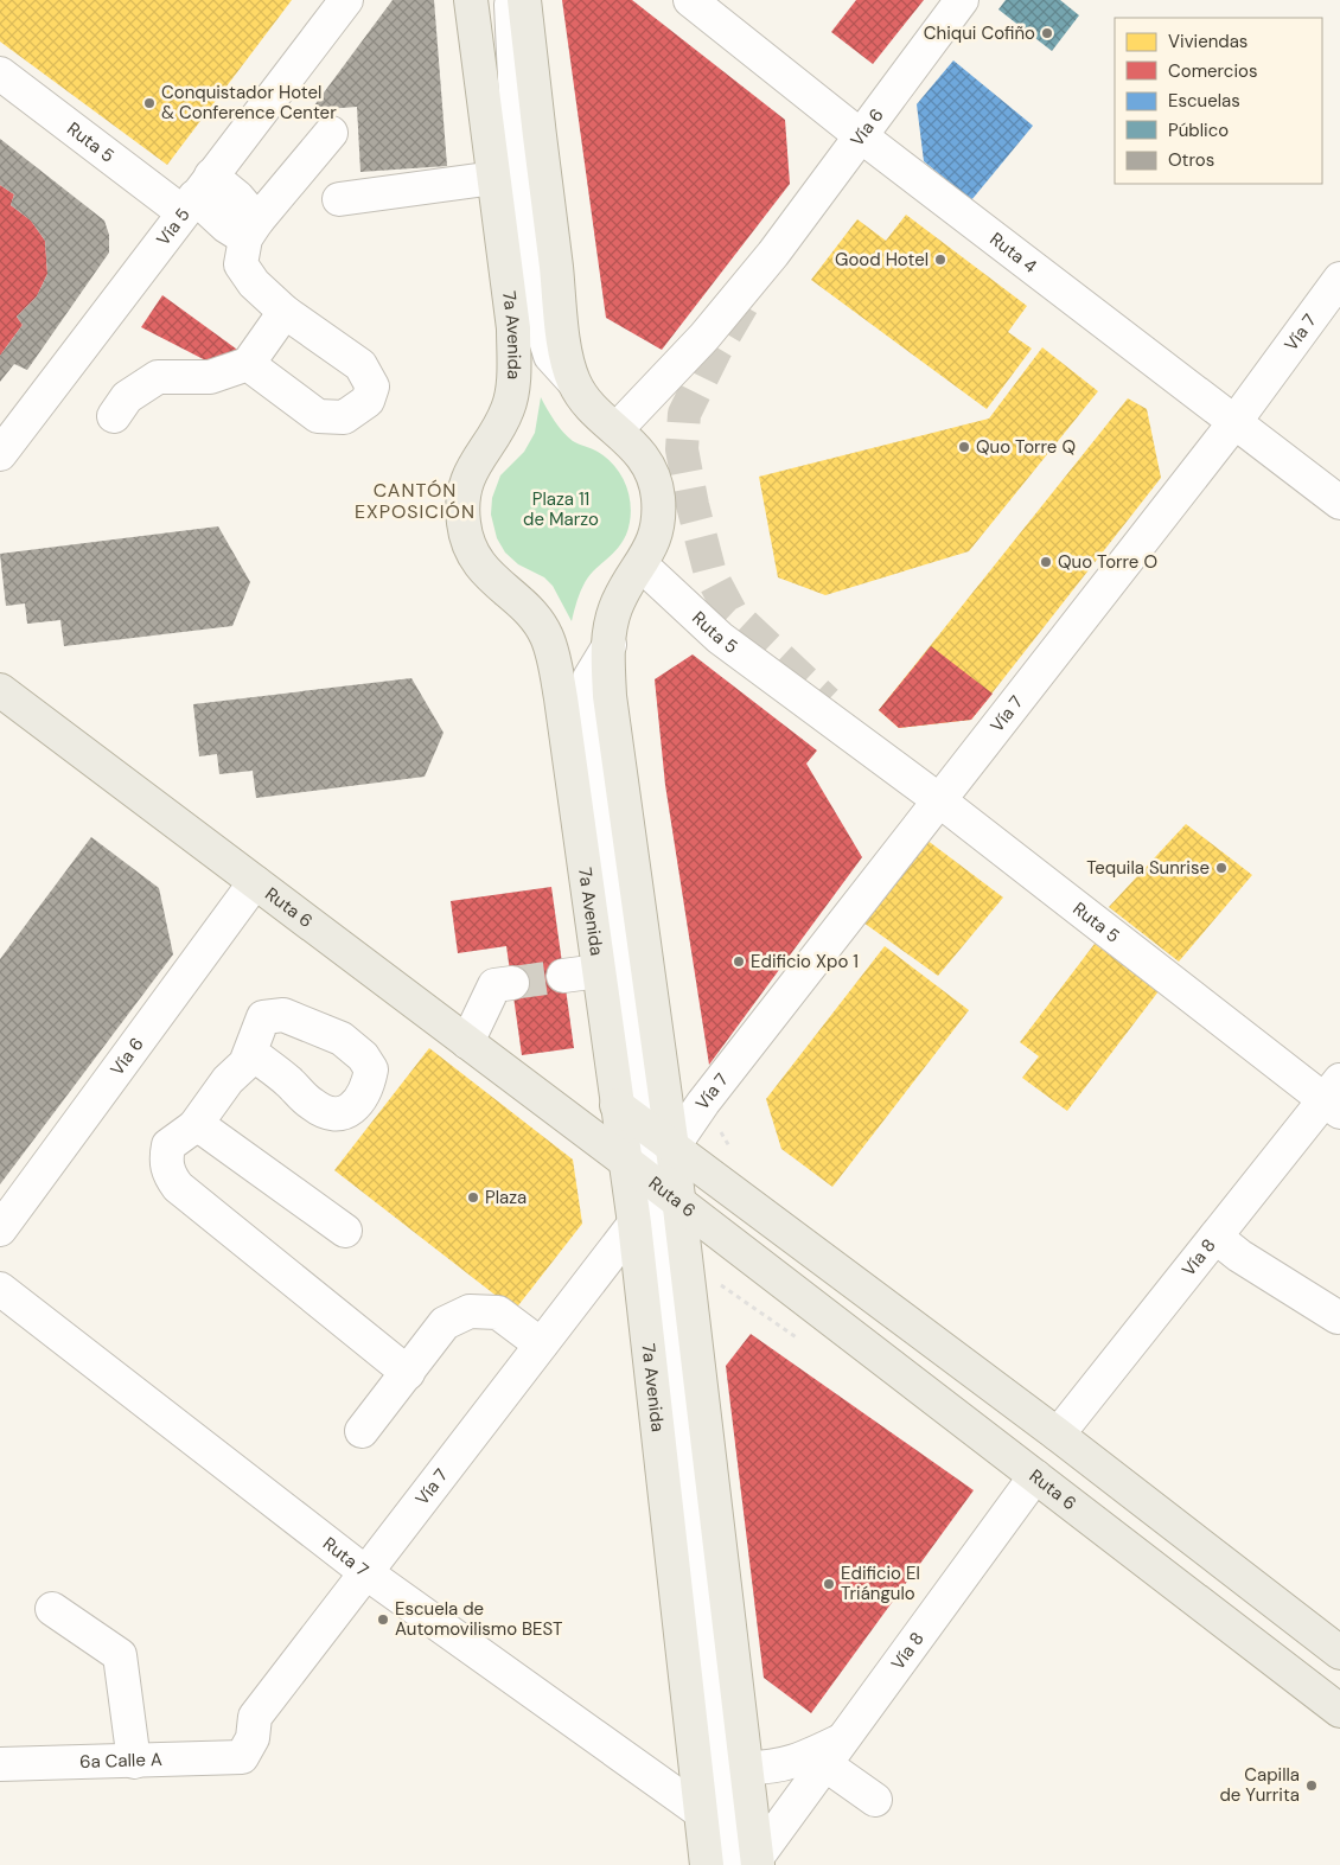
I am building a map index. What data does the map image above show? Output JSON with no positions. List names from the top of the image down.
{
  "streets": {
    "main road": ["7a Avenida", "Ruta 6"],
    "street": [
      "Vía 6",
      "Ruta 5",
      "Vía 5",
      "Ruta 4",
      "Vía 7",
      "Vía 8",
      "Ruta 7",
      "6a Calle A"
    ]
  },
  "crossings": [
    ["Vía 6", "Ruta 4"],
    ["Vía 6", "Ruta 6"],
    ["Ruta 5", "Vía 5"],
    ["Ruta 5", "Vía 7"],
    ["Ruta 5", "Vía 8"],
    ["Ruta 4", "Vía 7"],
    ["Vía 7", "7a Avenida"],
    ["Vía 7", "Ruta 7"],
    ["Vía 7", "6a Calle A"],
    ["7a Avenida", "Ruta 6"],
    ["7a Avenida", "Ruta 7"],
    ["Ruta 6", "Vía 8"]
  ],
  "districts": ["CANTÓN EXPOSICIÓN"],
  "parks": ["Plaza 11 de Marzo"],
  "places": [
    "Chiqui Cofiño",
    "Conquistador Hotel & Conference Center",
    "Good Hotel",
    "Quo Torre Q",
    "Quo Torre O",
    "Tequila Sunrise",
    "Edificio Xpo 1",
    "Plaza",
    "Edificio El Triángulo",
    "Escuela de Automovilismo BEST",
    "Capilla de Yurrita"
  ],
  "legend": [
    "Viviendas",
    "Comercios",
    "Escuelas",
    "Público",
    "Otros"
  ]
}
